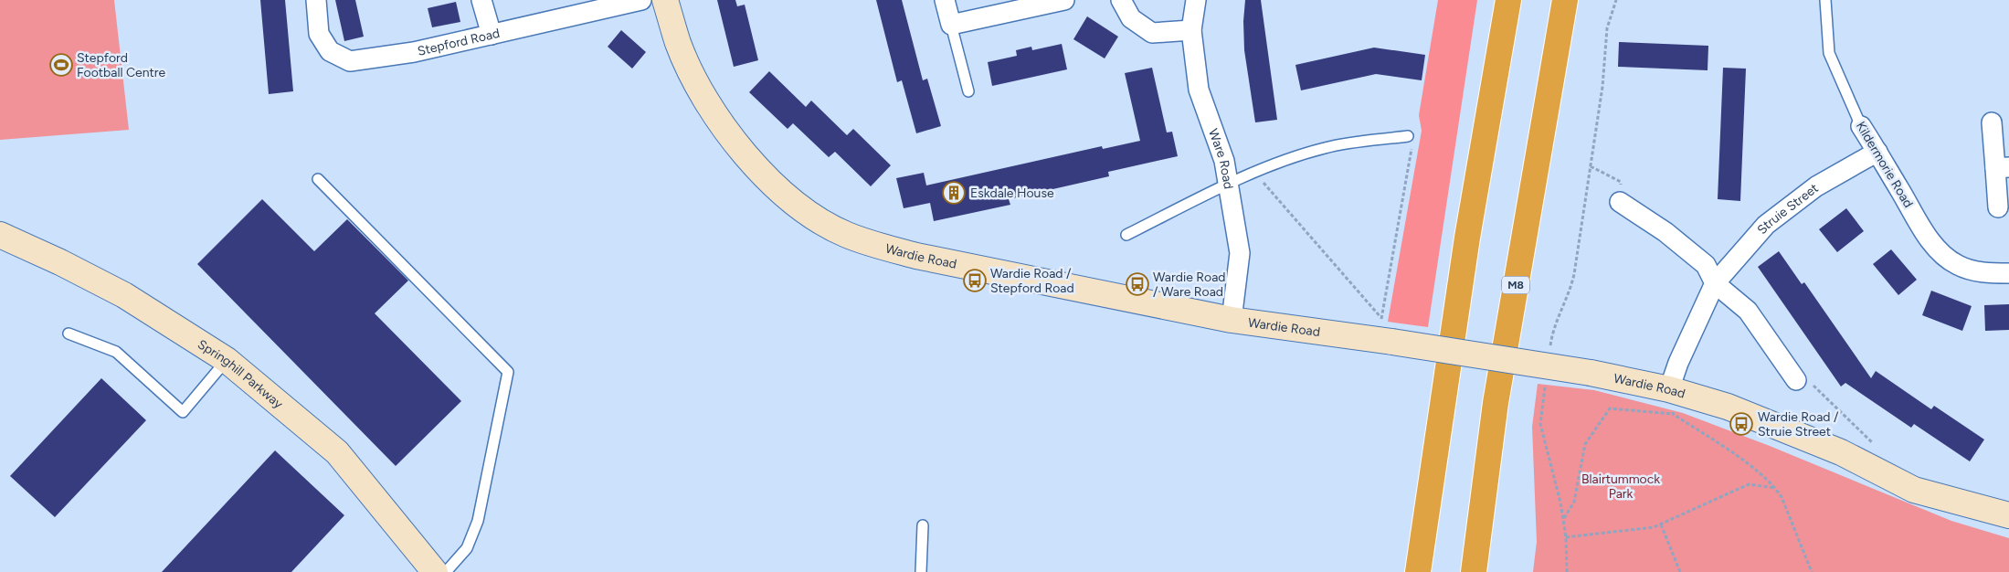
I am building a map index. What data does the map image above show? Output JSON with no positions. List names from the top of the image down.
{
  "streets": {
    "highway": ["M8"],
    "street": [
      "Stepford Road",
      "Ware Road",
      "Kildermorie Road",
      "Struie Street",
      "Wardie Road",
      "Springhill Parkway"
    ]
  },
  "crossings": [
    ["Ware Road", "Wardie Road"],
    ["Kildermorie Road", "Struie Street"],
    ["Struie Street", "Wardie Road"]
  ],
  "parks": ["Blairtummock Park"],
  "places": {
    "sports": ["Stepford Football Centre"],
    "building": ["Eskdale House"],
    "bus stop": ["Wardie Road / Stepford Road", "Wardie Road / Ware Road", "Wardie Road / Struie Street"]
  }
}
